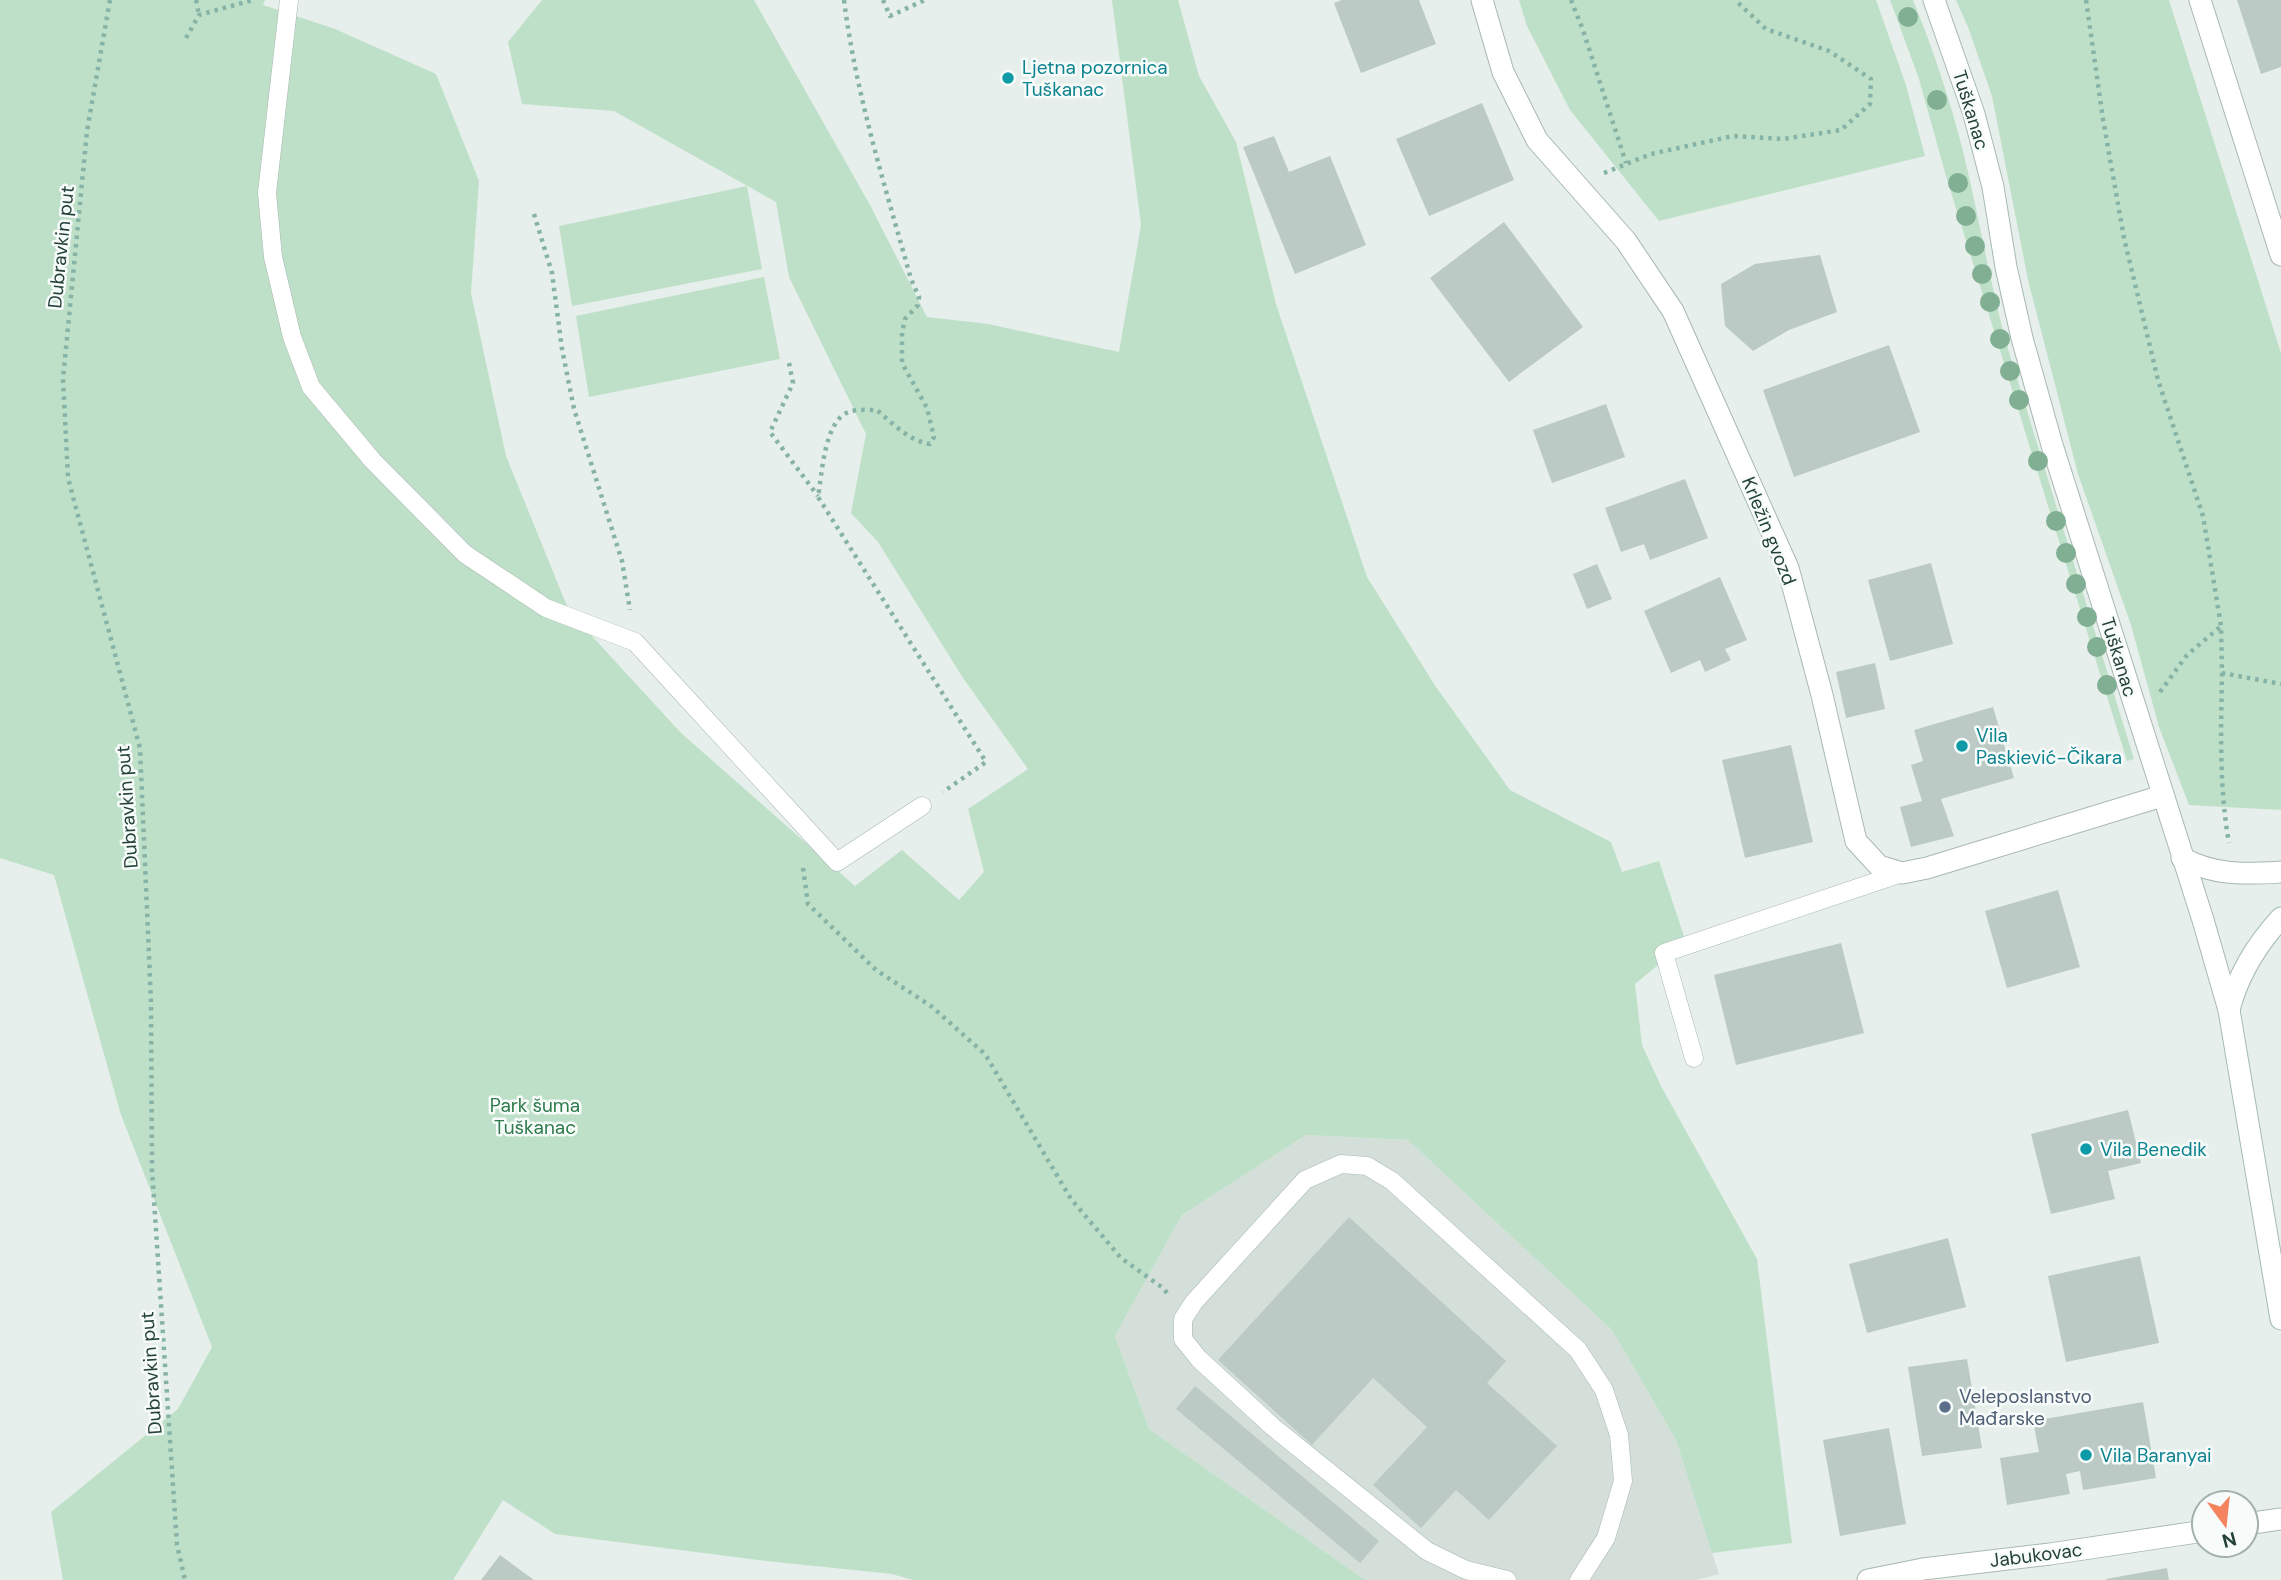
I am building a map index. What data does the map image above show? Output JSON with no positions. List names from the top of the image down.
{
  "streets": {
    "street": ["Tuškanac", "Krležin gvozd", "Jabukovac"],
    "path": ["Dubravkin put"]
  },
  "parks": ["Park šuma Tuškanac"],
  "places": [
    "Ljetna pozornica Tuškanac",
    "Vila Paskiević-Čikara",
    "Vila Benedik",
    "Veleposlanstvo Mađarske",
    "Vila Baranyai"
  ],
  "north": "bottom"
}
